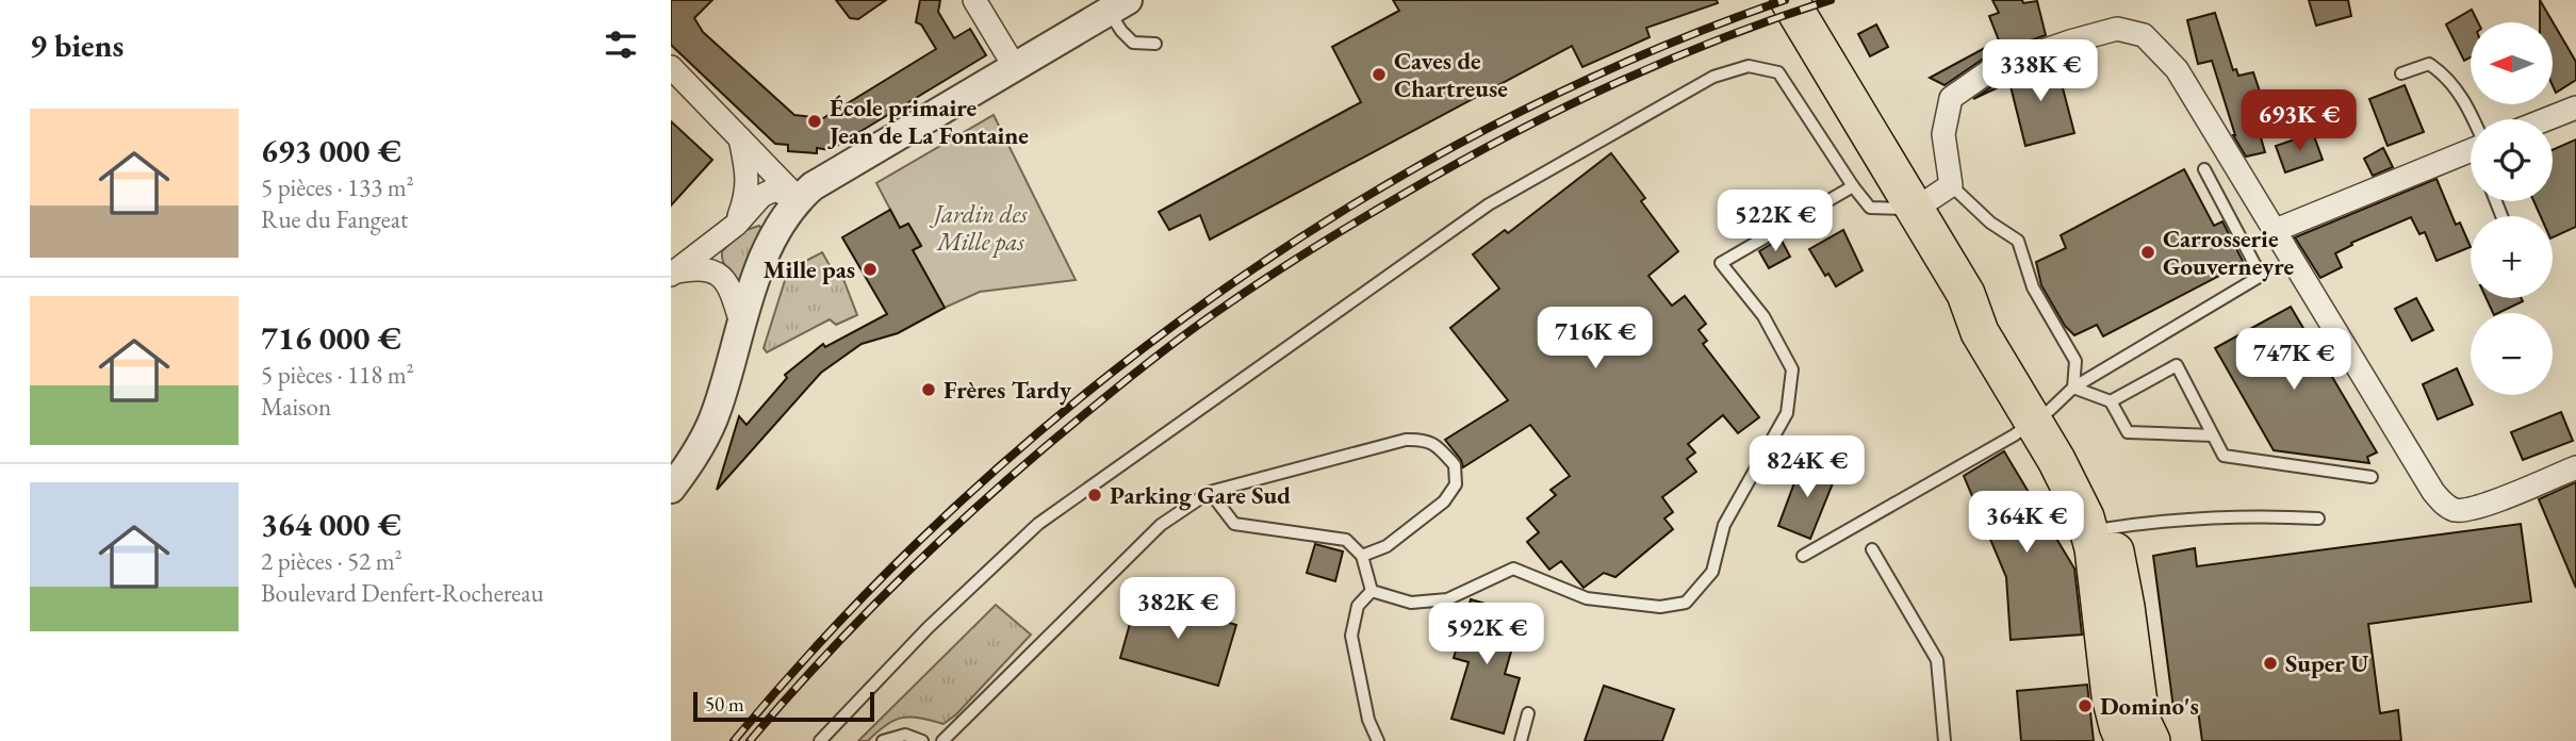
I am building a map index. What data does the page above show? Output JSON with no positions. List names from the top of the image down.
{
  "parks": ["Jardin des Mille pas"],
  "places": [
    "Caves de Chartreuse",
    "École primaire Jean de La Fontaine",
    "Carrosserie Gouverneyre",
    "Mille pas",
    "Frères Tardy",
    "Parking Gare Sud",
    "Super U",
    "Domino's"
  ],
  "scale_bar": "50 m",
  "north": "left",
  "page": {
    "heading": "9 biens",
    "map_buttons": ["+", "−"],
    "price": [
      "338K €",
      "693K €",
      "522K €",
      "716K €",
      "747K €",
      "824K €",
      "364K €",
      "382K €",
      "592K €"
    ],
    "list": [
      {
        "name": "693 000 €",
        "note": "5 pièces · 133 m² · Rue du Fangeat"
      },
      {
        "name": "716 000 €",
        "note": "5 pièces · 118 m² · Maison"
      },
      {
        "name": "364 000 €",
        "note": "2 pièces · 52 m² · Boulevard Denfert-Rochereau"
      }
    ],
    "scale": "50 m"
  }
}
